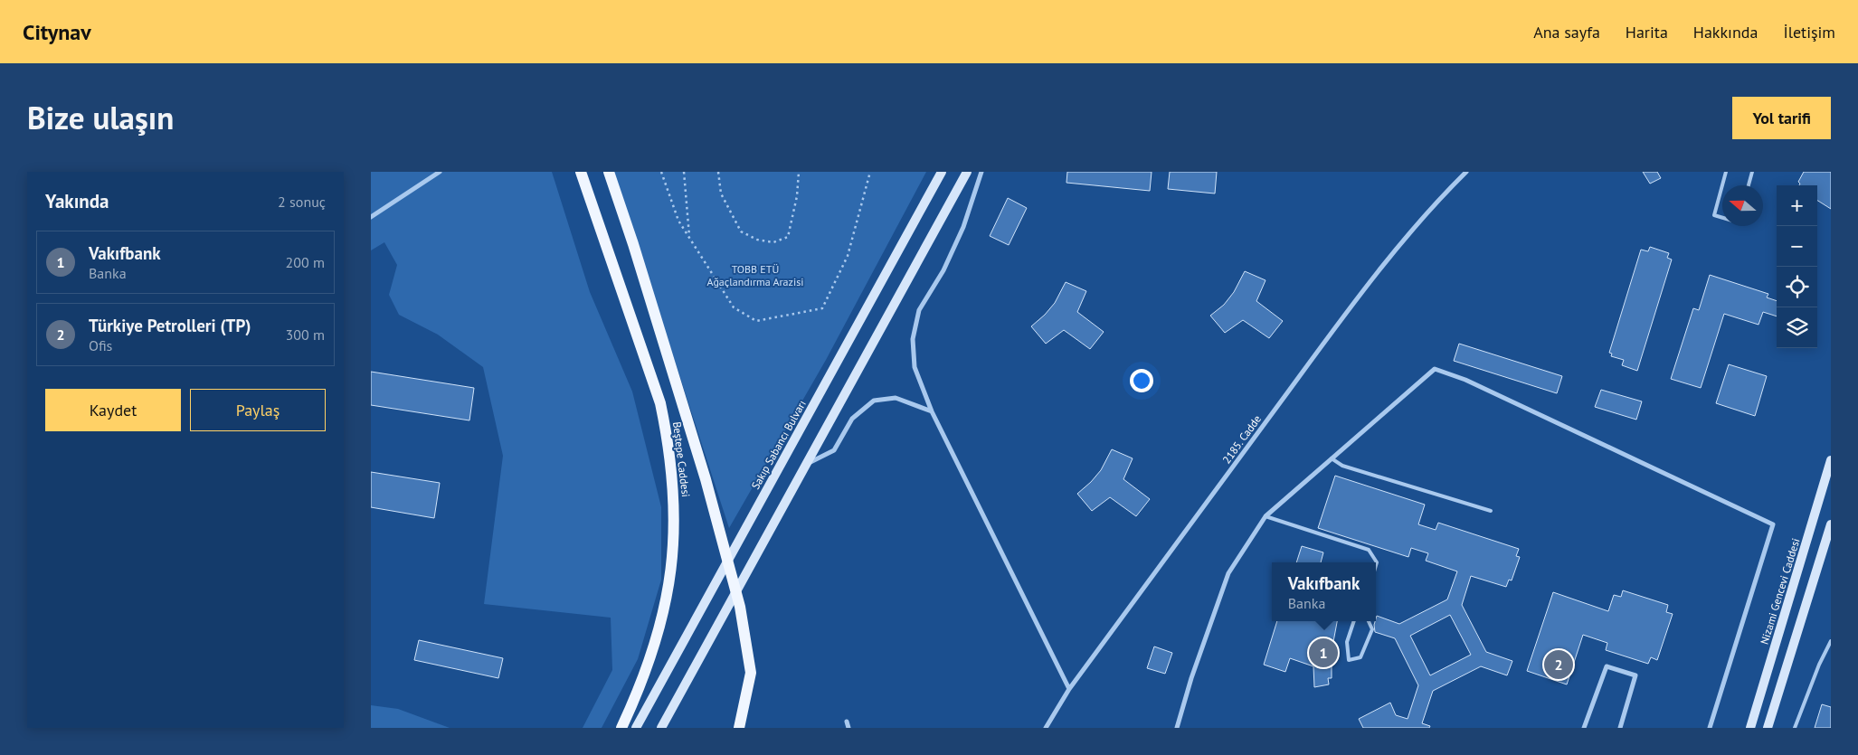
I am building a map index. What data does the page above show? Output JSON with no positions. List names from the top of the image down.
{
  "streets": {
    "main road": ["Sakıp Sabancı Bulvarı", "Beştepe Caddesi", "Nizami Gencevi Caddesi"],
    "street": ["2185. Cadde"]
  },
  "parks": ["TOBB ETÜ Ağaçlandırma Arazisi"],
  "north": "left",
  "page": {
    "header": "Citynav",
    "nav": [
      "Ana sayfa",
      "Harita",
      "Hakkında",
      "İletişim"
    ],
    "title": "Bize ulaşın",
    "buttons": [
      "Yol tarifi",
      ["Kaydet", "Paylaş"]
    ],
    "heading": ["Yakında", "2 sonuç"],
    "map_buttons": ["+", "−"],
    "list": [
      {
        "mark": "1",
        "name": "Vakıfbank",
        "note": "Banka",
        "value": "200 m"
      },
      {
        "mark": "2",
        "name": "Türkiye Petrolleri (TP)",
        "note": "Ofis",
        "value": "300 m"
      }
    ],
    "popup": ["Vakıfbank", "Banka"],
    "pins": ["1", "2"]
  }
}
